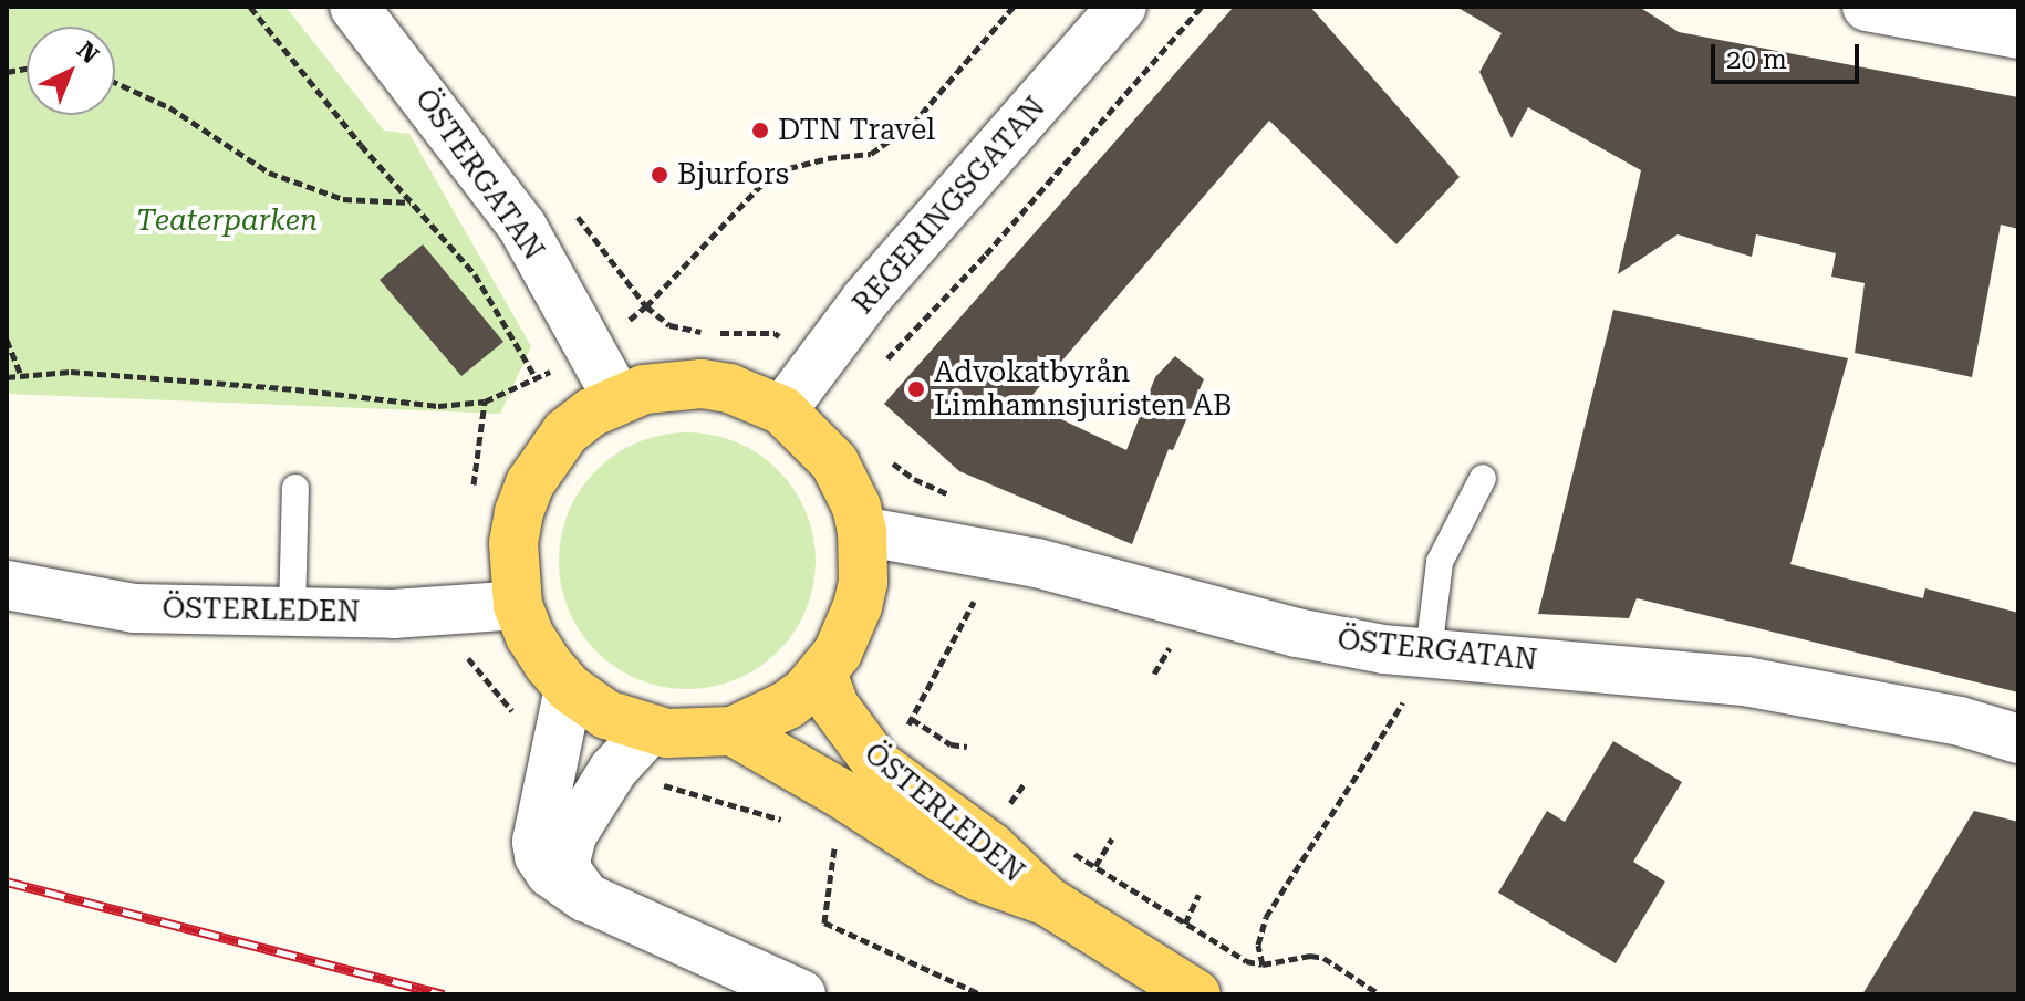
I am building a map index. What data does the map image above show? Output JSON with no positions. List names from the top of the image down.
{
  "streets": {
    "main road": ["ÖSTERLEDEN"],
    "street": ["ÖSTERGATAN", "REGERINGSGATAN"]
  },
  "parks": ["Teaterparken"],
  "places": ["DTN Travel", "Bjurfors", "Advokatbyrån Limhamnsjuristen AB"],
  "scale_bar": "20 m",
  "north": "top right"
}
